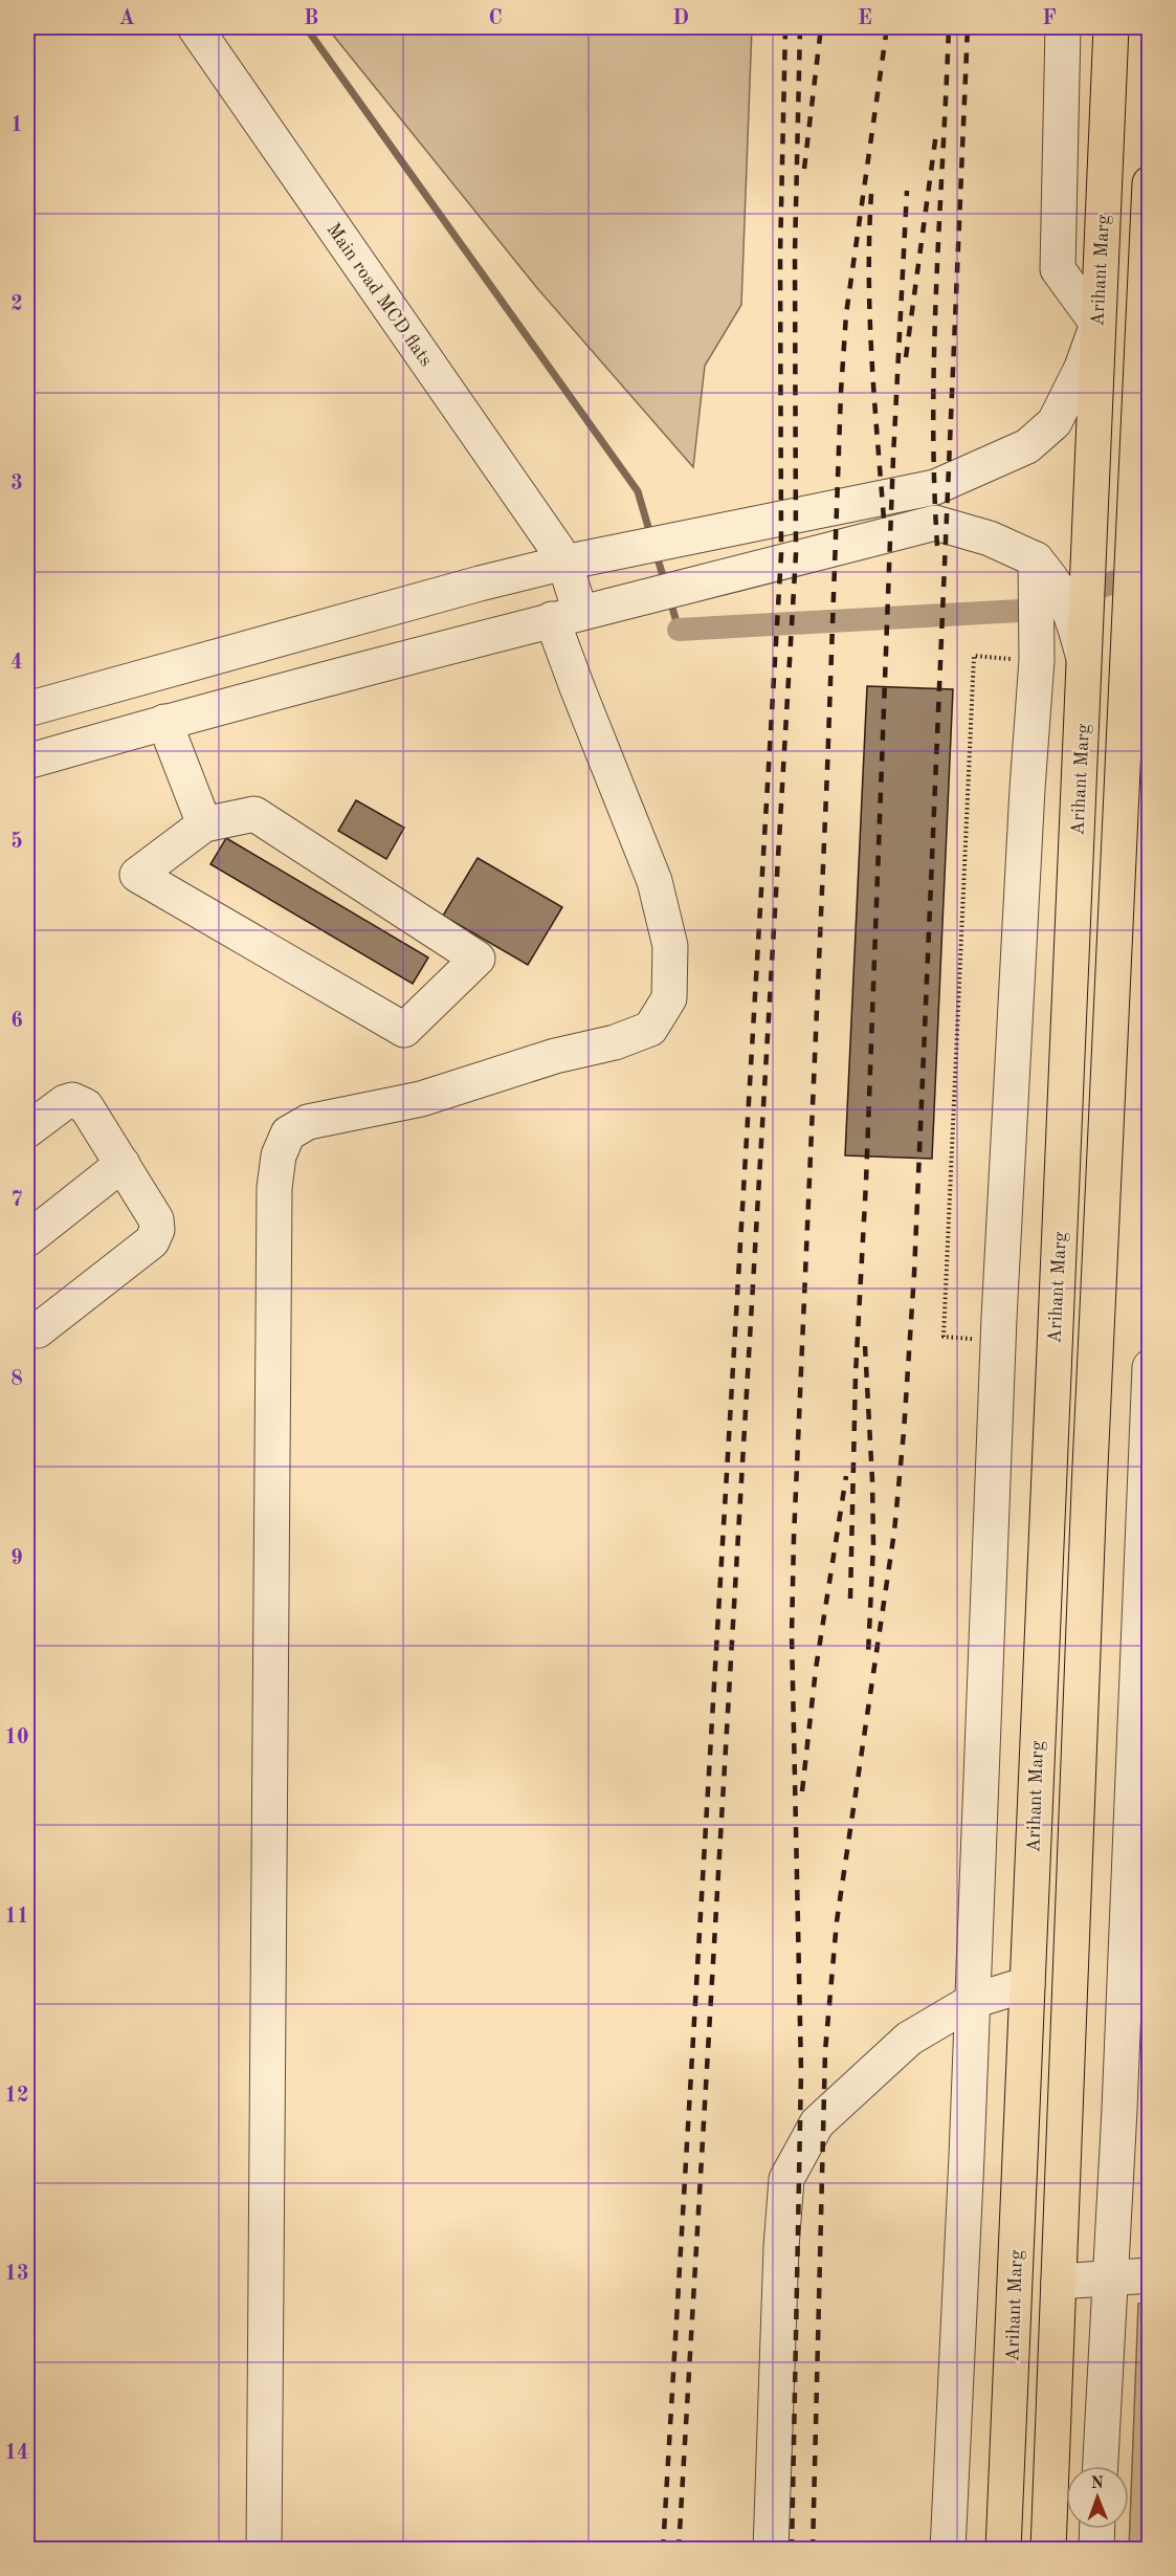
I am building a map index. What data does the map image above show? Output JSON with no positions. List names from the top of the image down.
{
  "streets": {
    "main road": ["Arihant Marg"],
    "street": ["Main road MCD flats"]
  },
  "north": "top",
  "grid": {
    "columns": [
      "A",
      "B",
      "C",
      "D",
      "E",
      "F"
    ],
    "rows": [
      "1",
      "2",
      "3",
      "4",
      "5",
      "6",
      "7",
      "8",
      "9",
      "10",
      "11",
      "12",
      "13",
      "14"
    ]
  }
}
